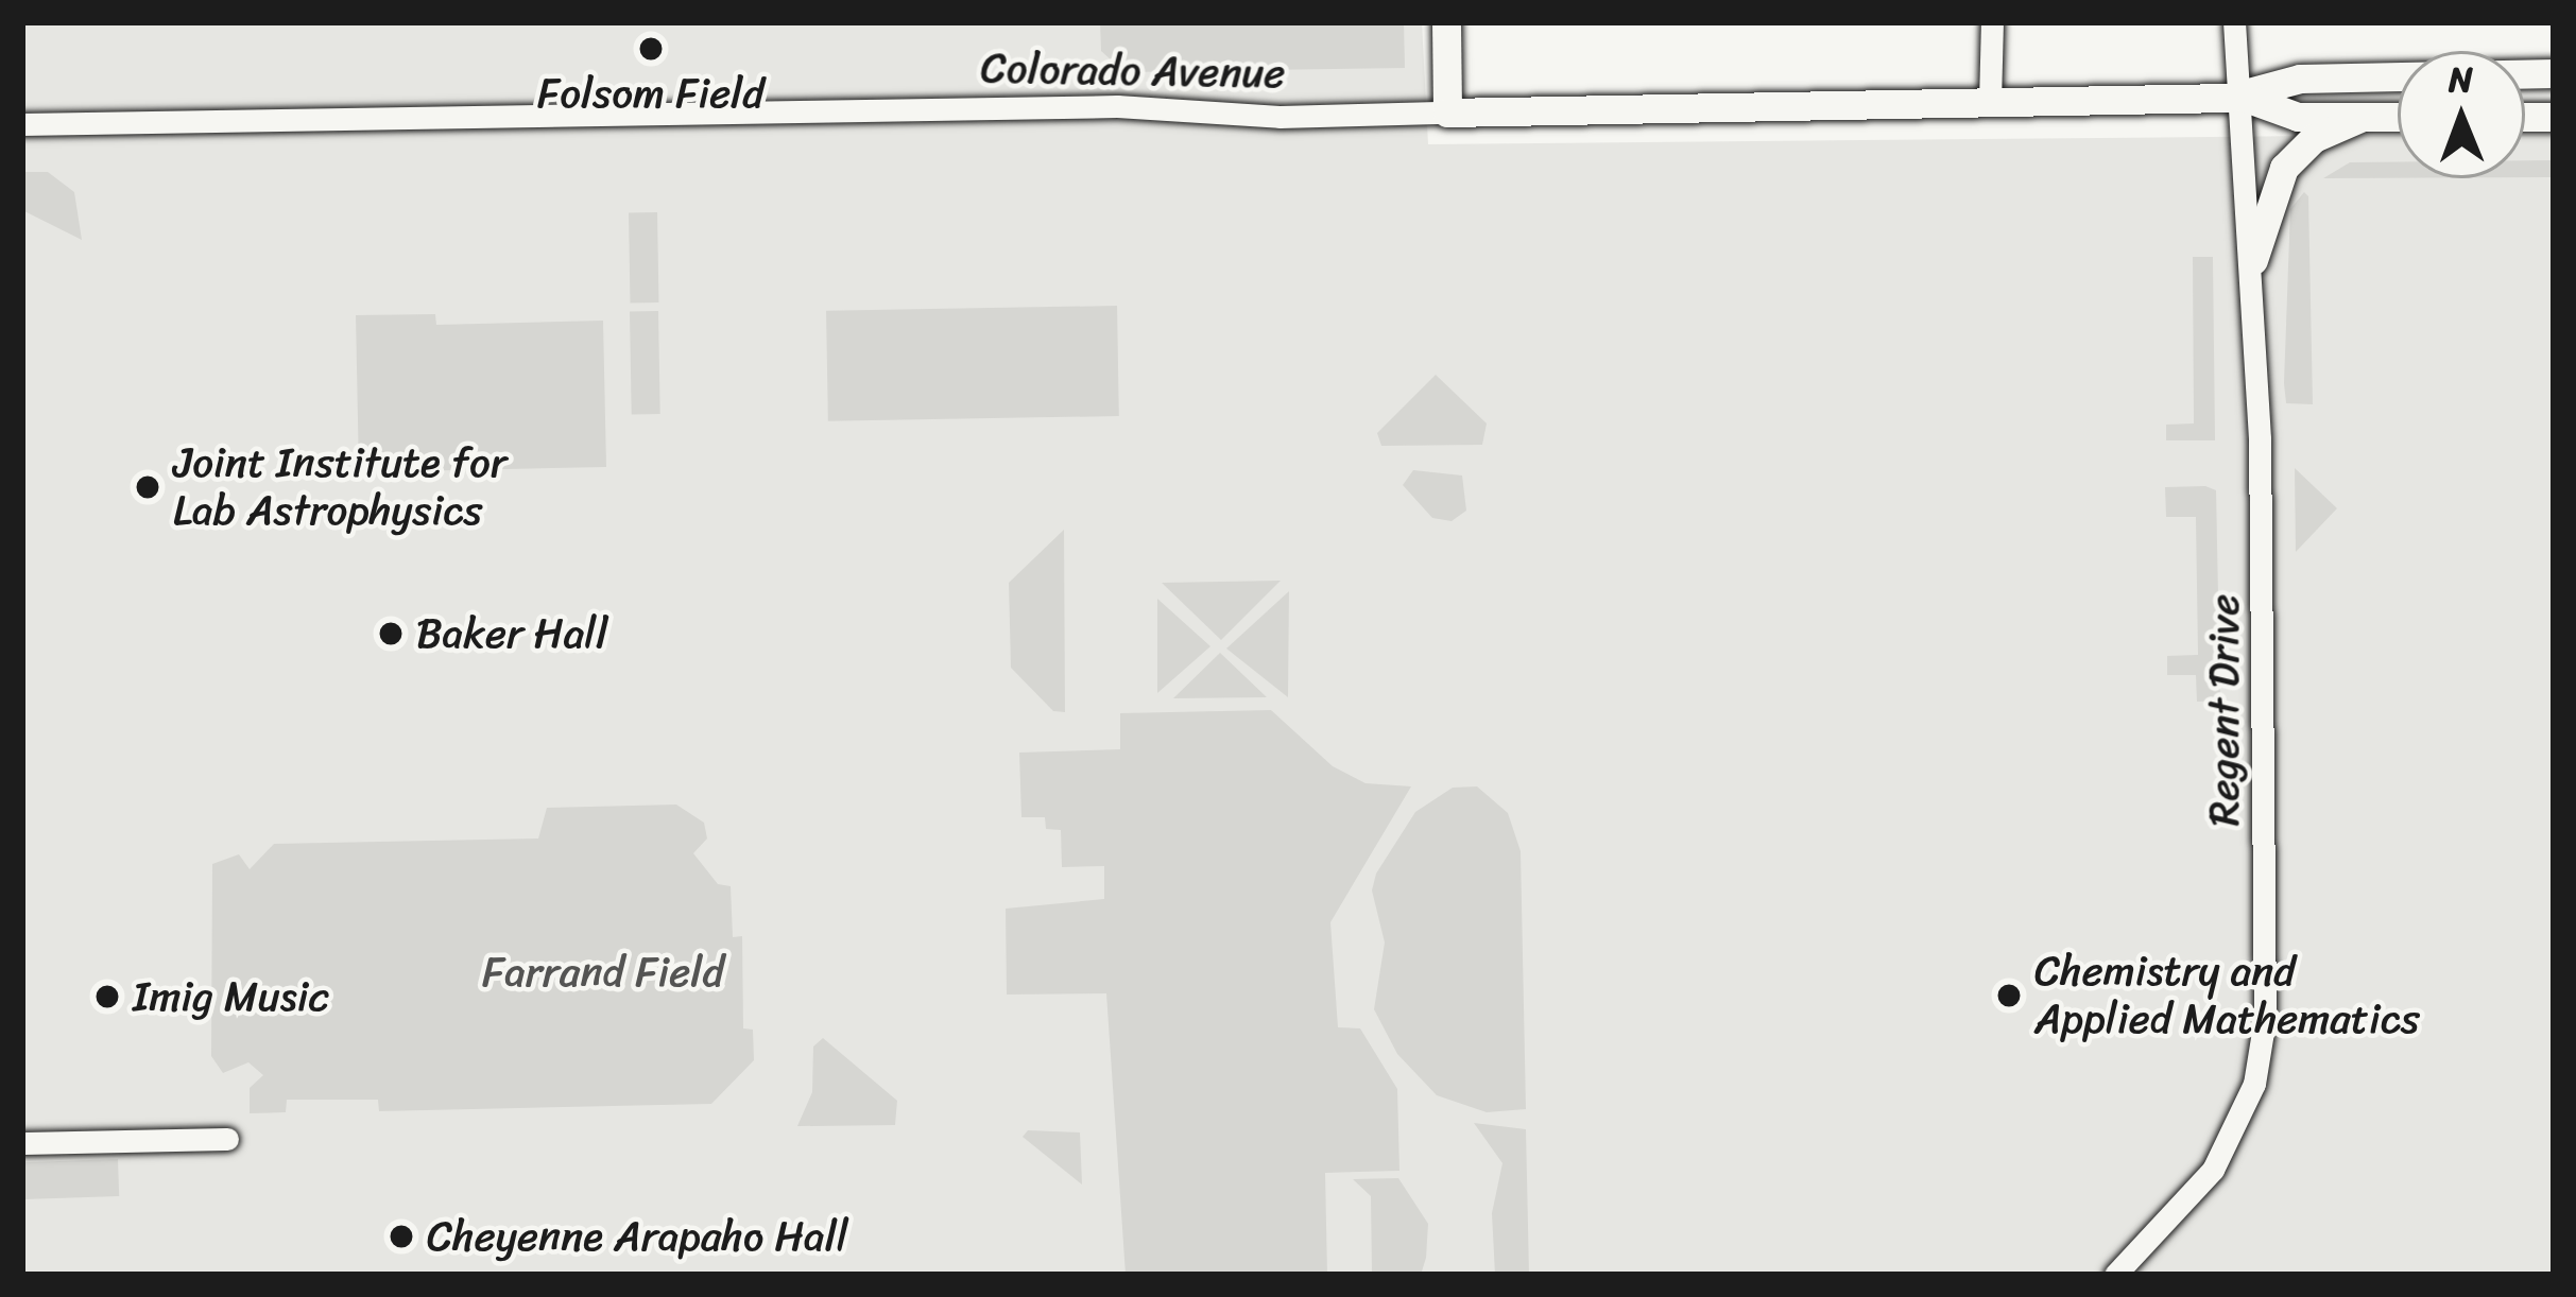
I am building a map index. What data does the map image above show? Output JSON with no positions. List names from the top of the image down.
{
  "streets": {
    "main road": ["Colorado Avenue"],
    "street": ["Regent Drive"]
  },
  "crossings": [
    ["Colorado Avenue", "Regent Drive"]
  ],
  "parks": ["Farrand Field"],
  "places": [
    "Folsom Field",
    "Joint Institute for Lab Astrophysics",
    "Baker Hall",
    "Chemistry and Applied Mathematics",
    "Imig Music",
    "Cheyenne Arapaho Hall"
  ],
  "north": "top"
}
